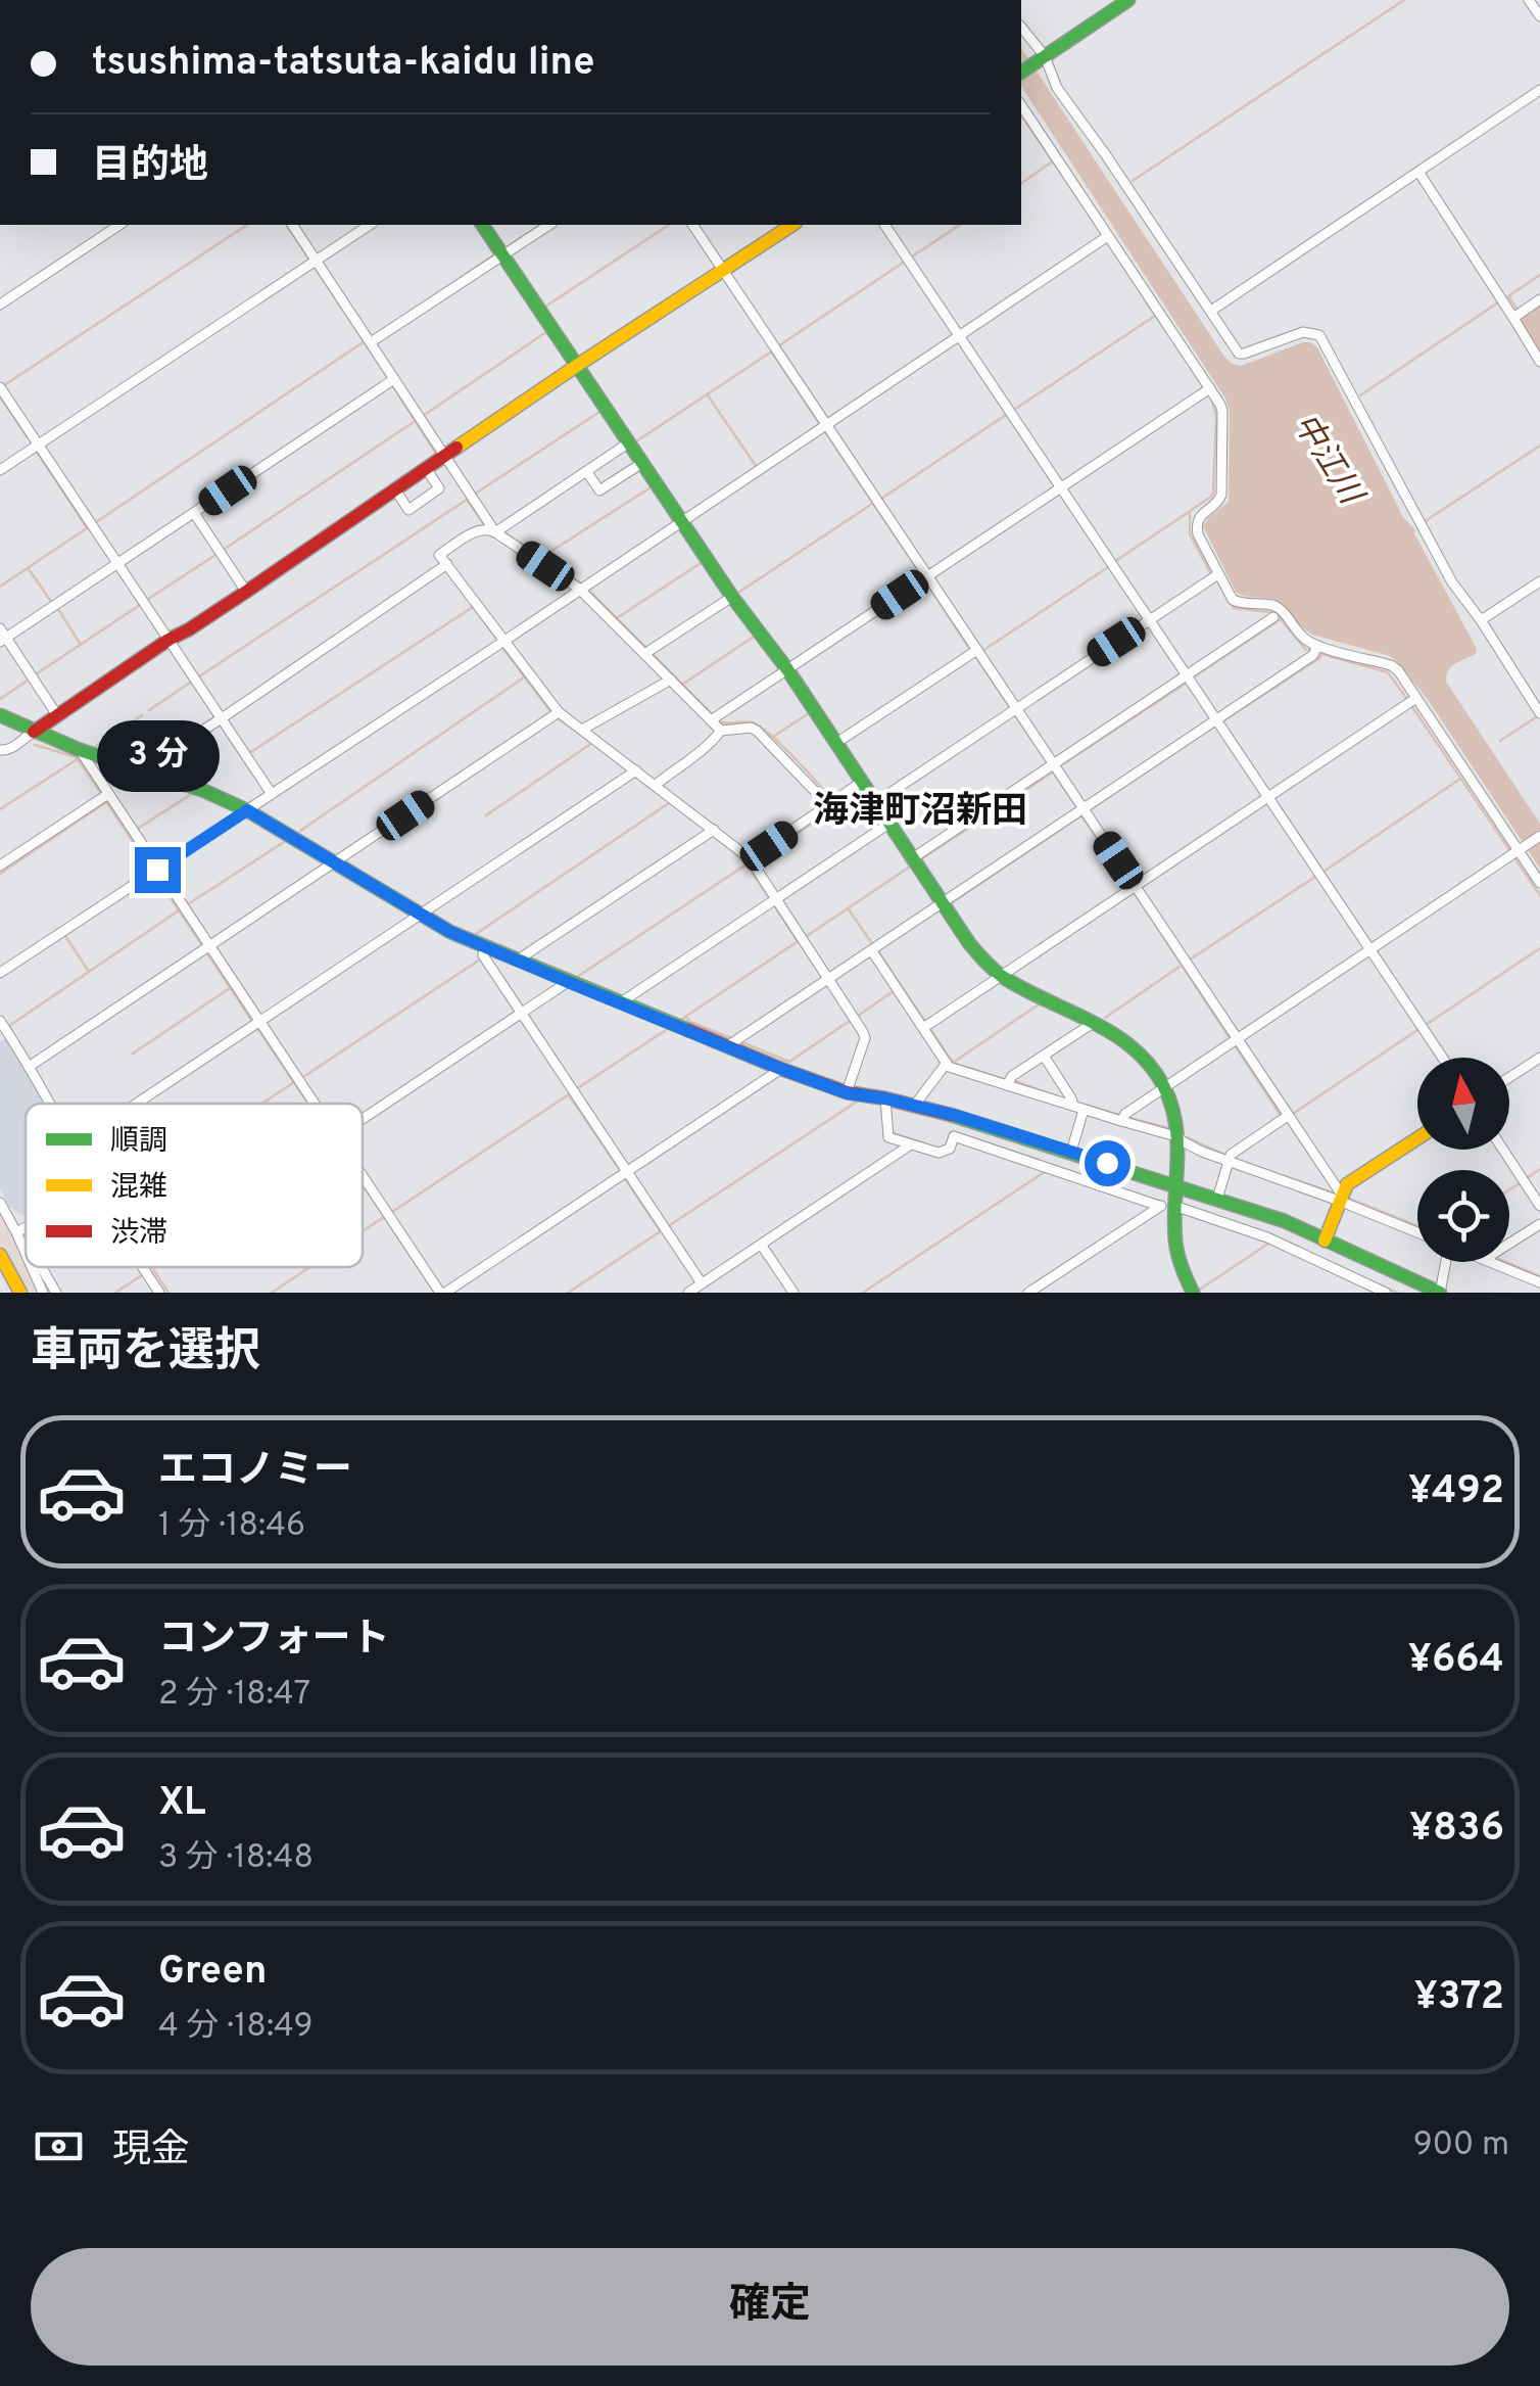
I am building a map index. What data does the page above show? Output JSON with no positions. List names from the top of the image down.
{
  "districts": ["海津町沼新田"],
  "water": ["中江川"],
  "legend": ["順調", "混雑", "渋滞"],
  "north": "top",
  "page": {
    "banner": ["tsushima-tatsuta-kaidu line", "目的地"],
    "bubble": "3 分",
    "heading": "車両を選択",
    "list": [
      {
        "name": "エコノミー",
        "note": "1 分 · 18:46",
        "value": "¥492"
      },
      {
        "name": "コンフォート",
        "note": "2 分 · 18:47",
        "value": "¥664"
      },
      {
        "name": "XL",
        "note": "3 分 · 18:48",
        "value": "¥836"
      },
      {
        "name": "Green",
        "note": "4 分 · 18:49",
        "value": "¥372"
      }
    ],
    "pay": ["現金", "900 m"],
    "buttons": "確定"
  }
}
